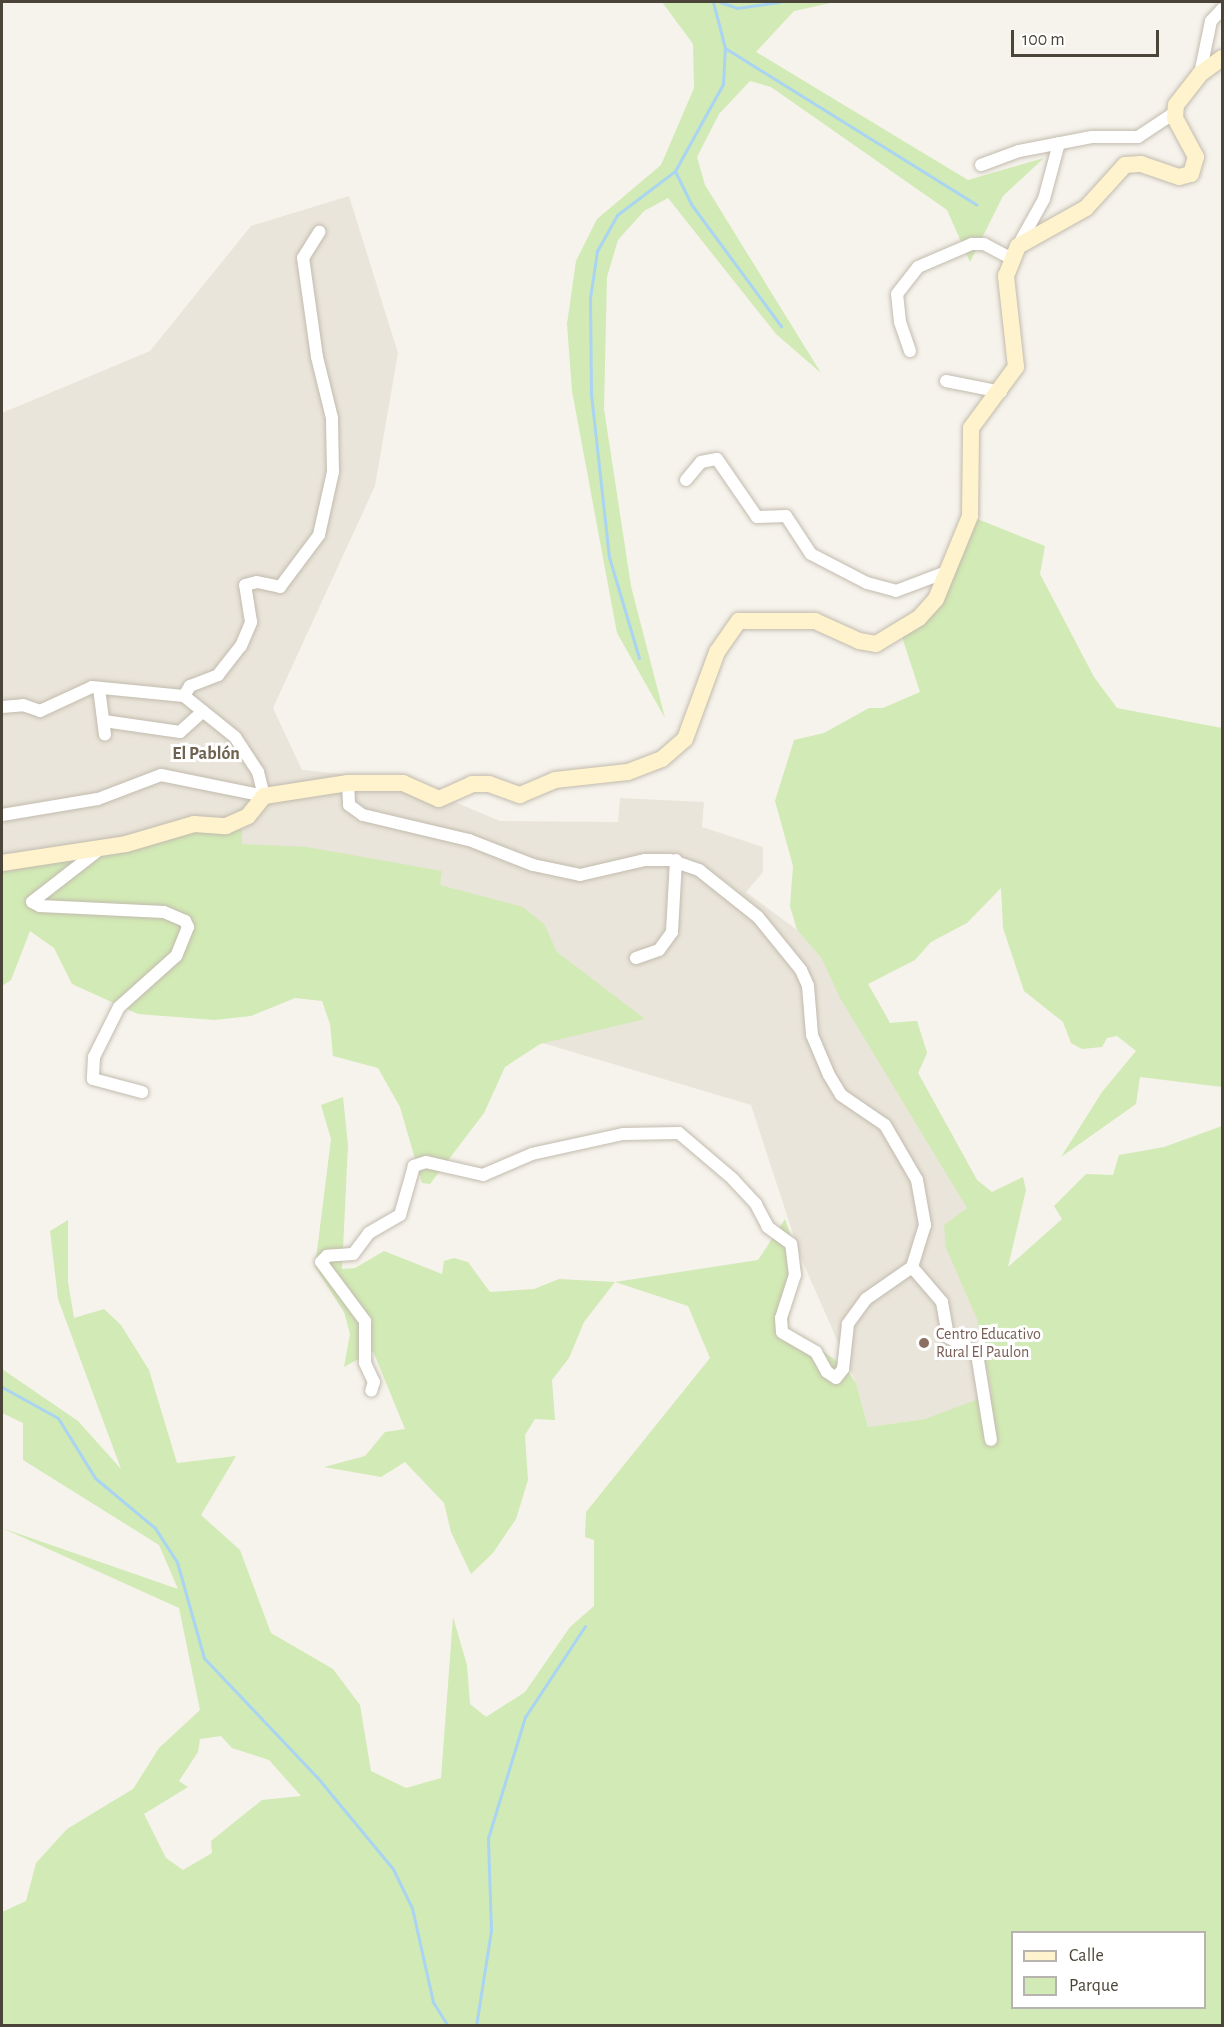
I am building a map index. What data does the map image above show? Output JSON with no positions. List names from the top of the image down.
{
  "districts": ["El Pablón"],
  "places": ["Centro Educativo Rural El Paulon"],
  "legend": ["Calle", "Parque"],
  "scale_bar": "100 m"
}
